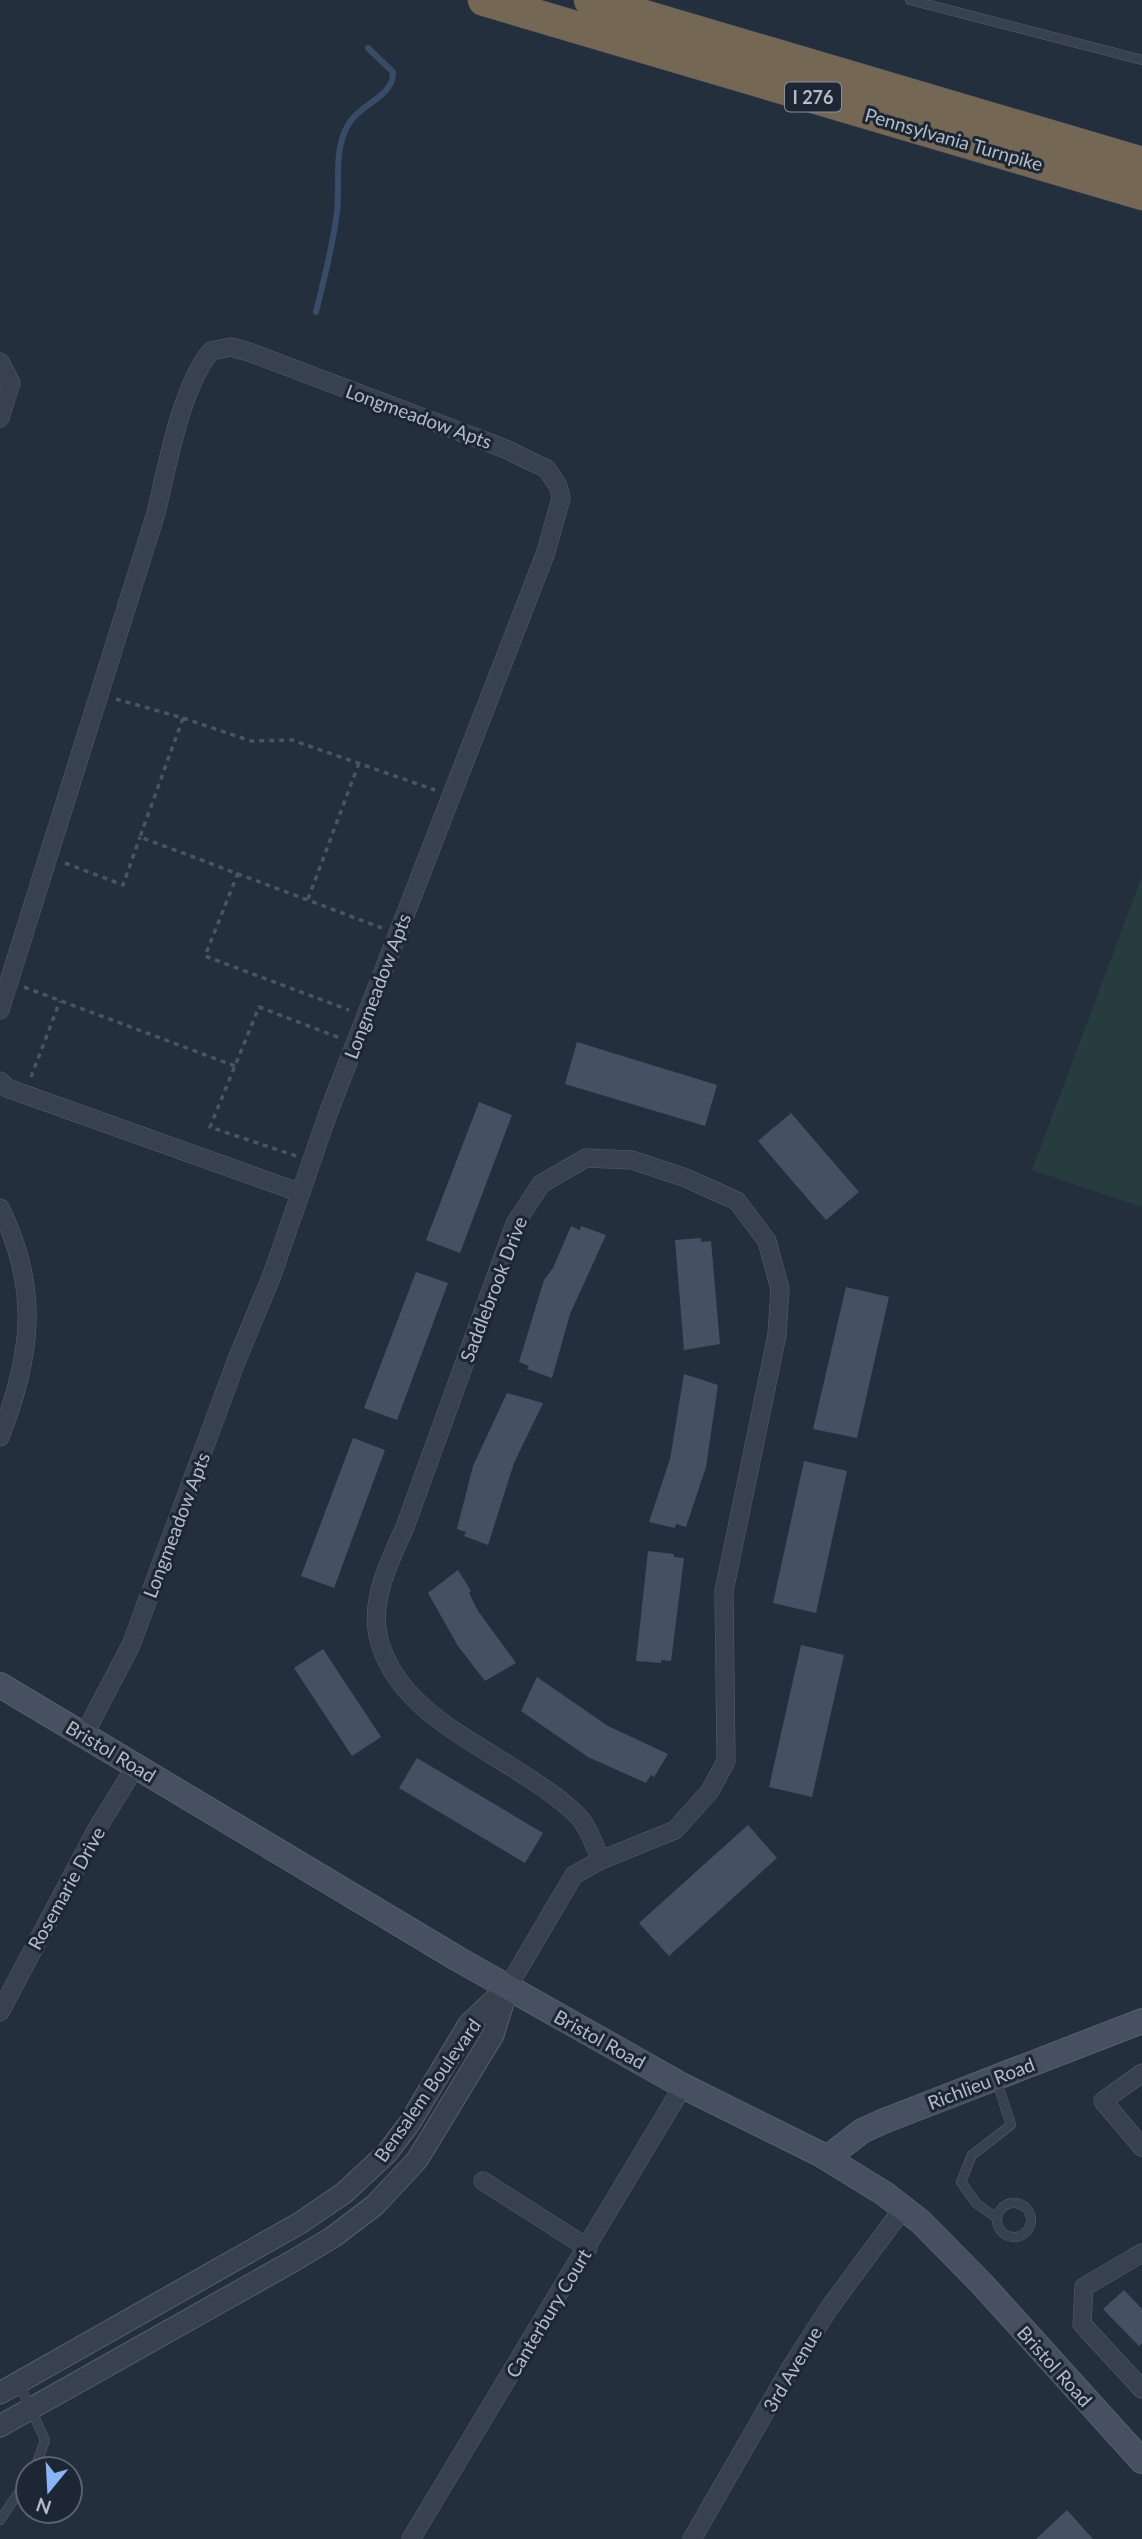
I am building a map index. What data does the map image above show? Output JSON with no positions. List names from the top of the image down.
{
  "streets": {
    "highway": ["I 276", "Pennsylvania Turnpike"],
    "main road": ["Bristol Road", "Richlieu Road"],
    "street": [
      "Longmeadow Apts",
      "Saddlebrook Drive",
      "Rosemarie Drive",
      "Bensalem Boulevard",
      "Canterbury Court",
      "3rd Avenue"
    ]
  },
  "crossings": [
    ["Longmeadow Apts", "Bristol Road"],
    ["Saddlebrook Drive", "Bristol Road"],
    ["Saddlebrook Drive", "Bensalem Boulevard"],
    ["Bristol Road", "Rosemarie Drive"],
    ["Bristol Road", "Richlieu Road"],
    ["Bristol Road", "Bensalem Boulevard"],
    ["Bristol Road", "Canterbury Court"],
    ["Bristol Road", "3rd Avenue"]
  ],
  "north": "bottom"
}
